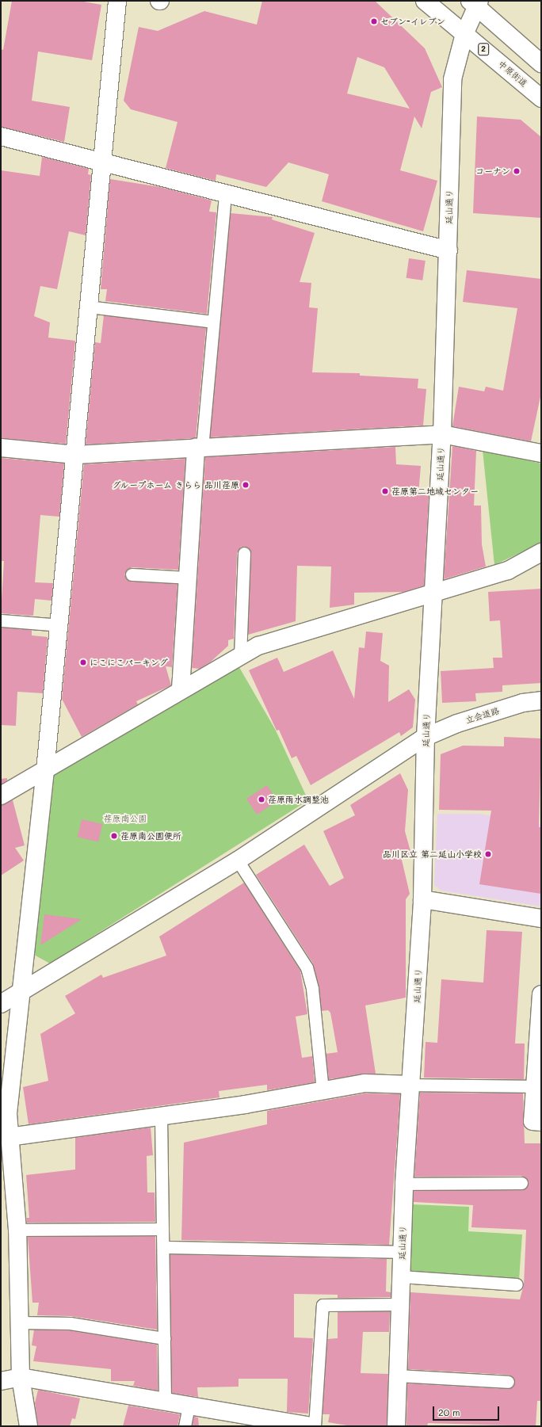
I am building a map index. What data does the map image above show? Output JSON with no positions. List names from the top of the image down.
{
  "streets": {
    "street": [
      "2",
      "中原街道",
      "延山通り",
      "立会道路"
    ]
  },
  "crossings": [
    ["中原街道", "延山通り"],
    ["延山通り", "立会道路"]
  ],
  "parks": ["荏原南公園"],
  "places": [
    "セブン-イレブン",
    "コーナン",
    "グループホーム きらら 品川荏原",
    "荏原第二地域センター",
    "にこにこパーキング",
    "荏原雨水調整池",
    "荏原南公園便所",
    "品川区立 第二延山小学校"
  ],
  "scale_bar": "20 m"
}
